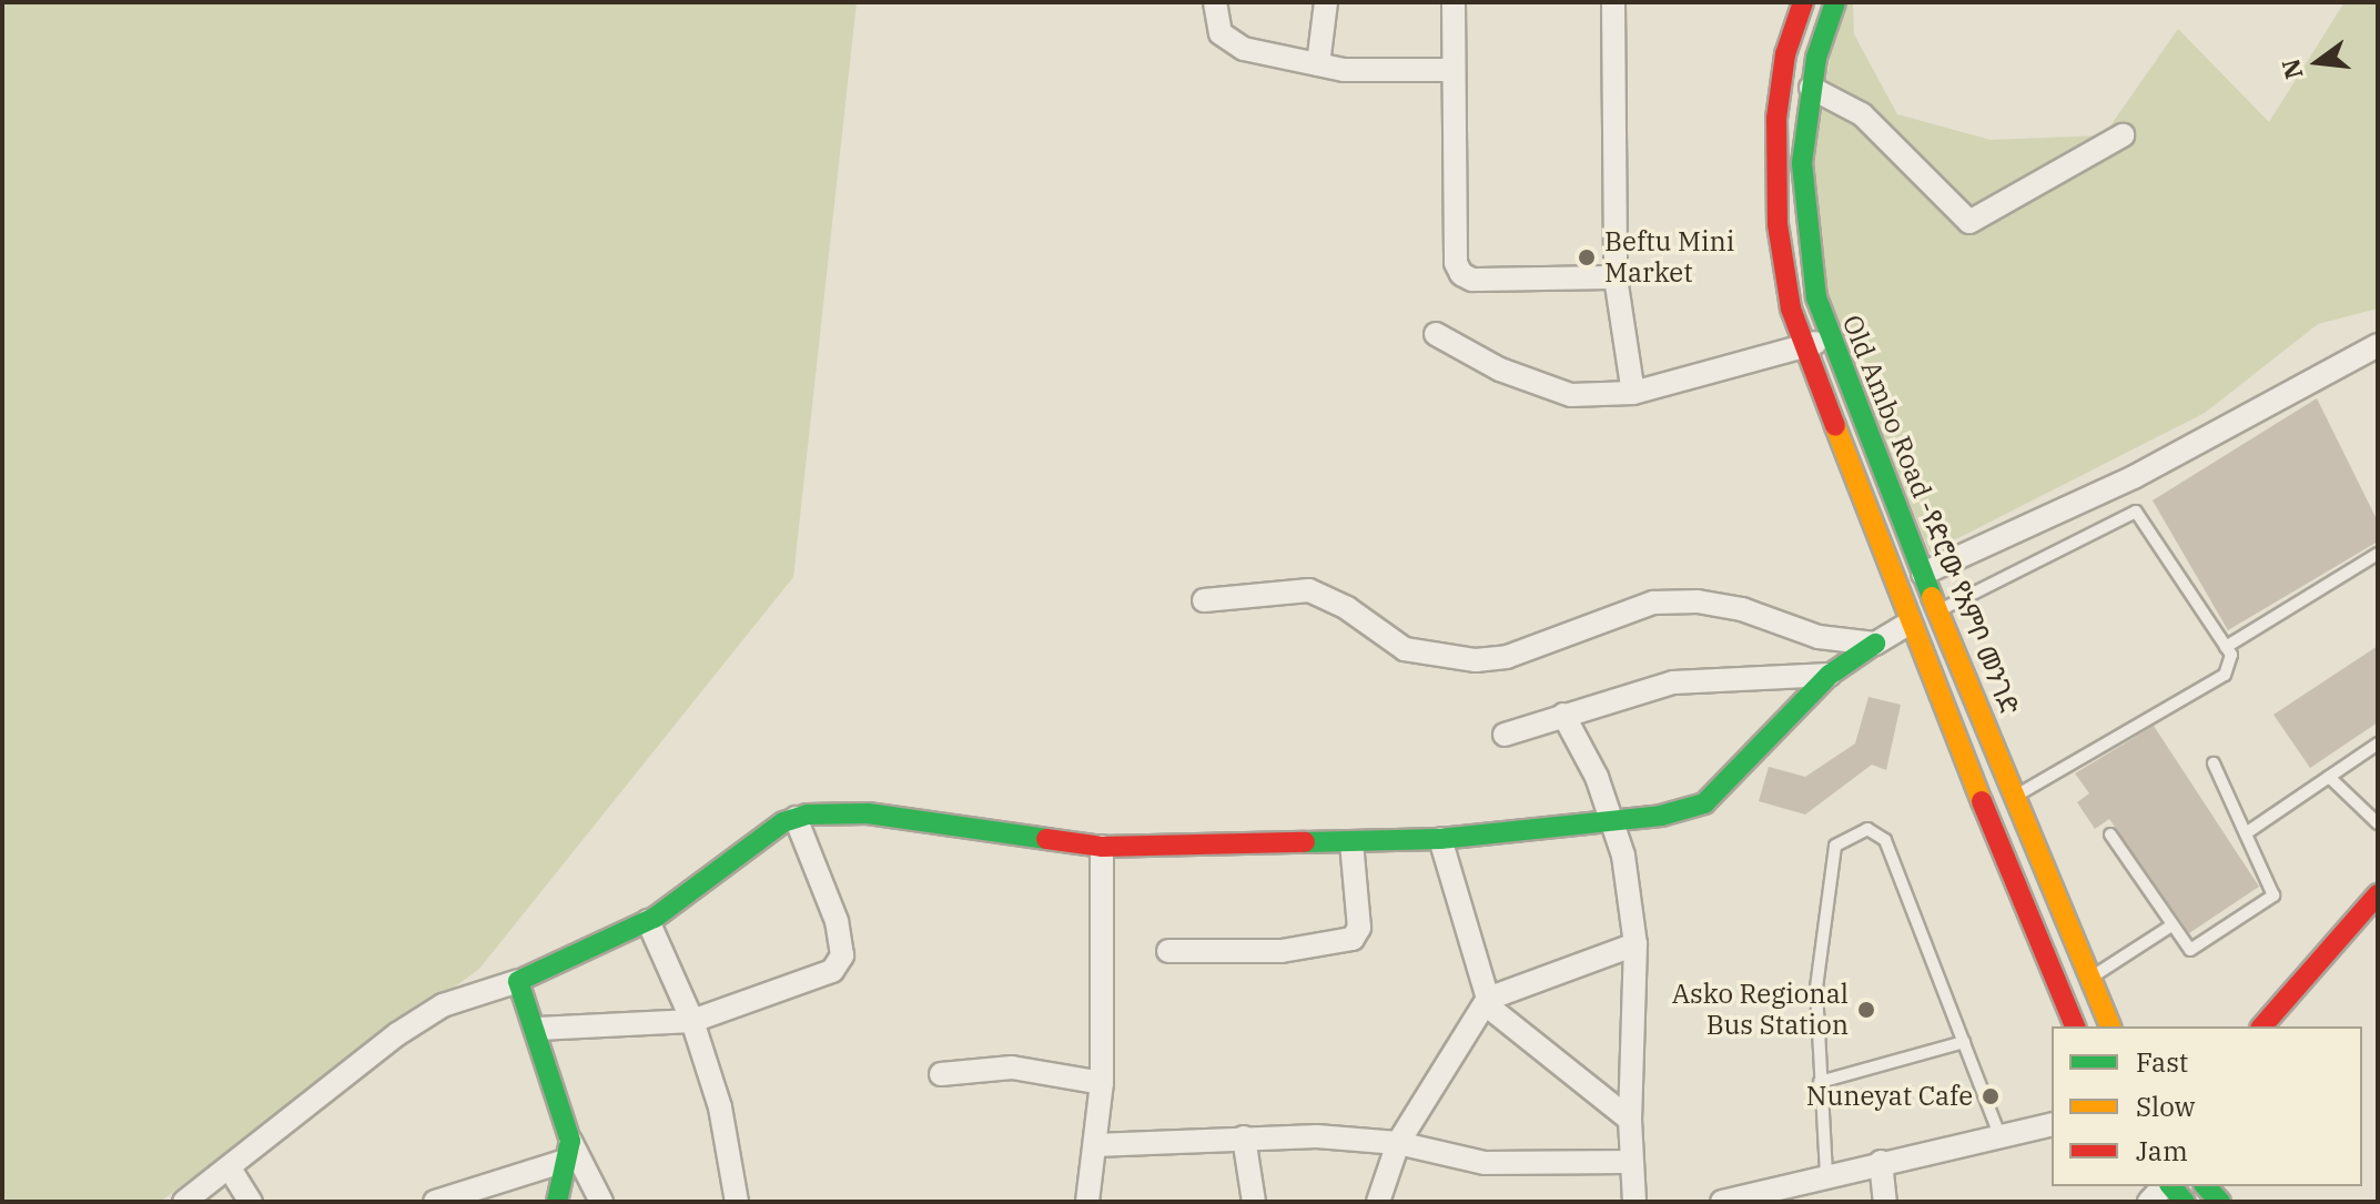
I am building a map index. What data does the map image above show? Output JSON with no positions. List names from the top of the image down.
{
  "streets": {
    "main road": ["Old Ambo Road -የድሮው የአምቦ መንገድ"]
  },
  "places": ["Beftu Mini Market", "Asko Regional Bus Station", "Nuneyat Cafe"],
  "legend": ["Fast", "Slow", "Jam"],
  "north": "left"
}
